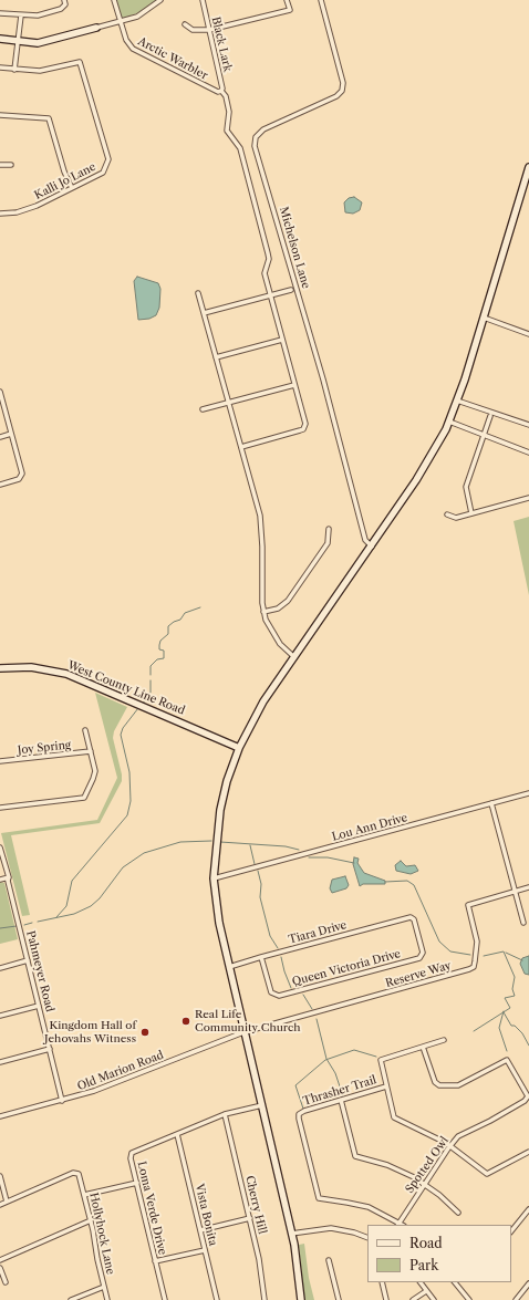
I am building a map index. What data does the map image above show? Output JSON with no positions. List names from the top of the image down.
{
  "streets": {
    "main road": ["West County Line Road"],
    "street": [
      "Black Lark",
      "Arctic Warbler",
      "Kalli Jo Lane",
      "Michelson Lane",
      "Joy Spring",
      "Lou Ann Drive",
      "Tiara Drive",
      "Queen Victoria Drive",
      "Pahmeyer Road",
      "Reserve Way",
      "Old Marion Road",
      "Thrasher Trail",
      "Spotted Owl",
      "Cherry Hill",
      "Loma Verde Drive",
      "Vista Bonita",
      "Hollyhock Lane"
    ]
  },
  "crossings": [
    ["Black Lark", "Arctic Warbler"],
    ["Tiara Drive", "Queen Victoria Drive"],
    ["Pahmeyer Road", "Old Marion Road"],
    ["Reserve Way", "Old Marion Road"],
    ["Thrasher Trail", "Spotted Owl"],
    ["Cherry Hill", "Loma Verde Drive"],
    ["Loma Verde Drive", "Vista Bonita"]
  ],
  "places": ["Real Life Community Church", "Kingdom Hall of Jehovahs Witness"],
  "legend": ["Road", "Park"]
}
